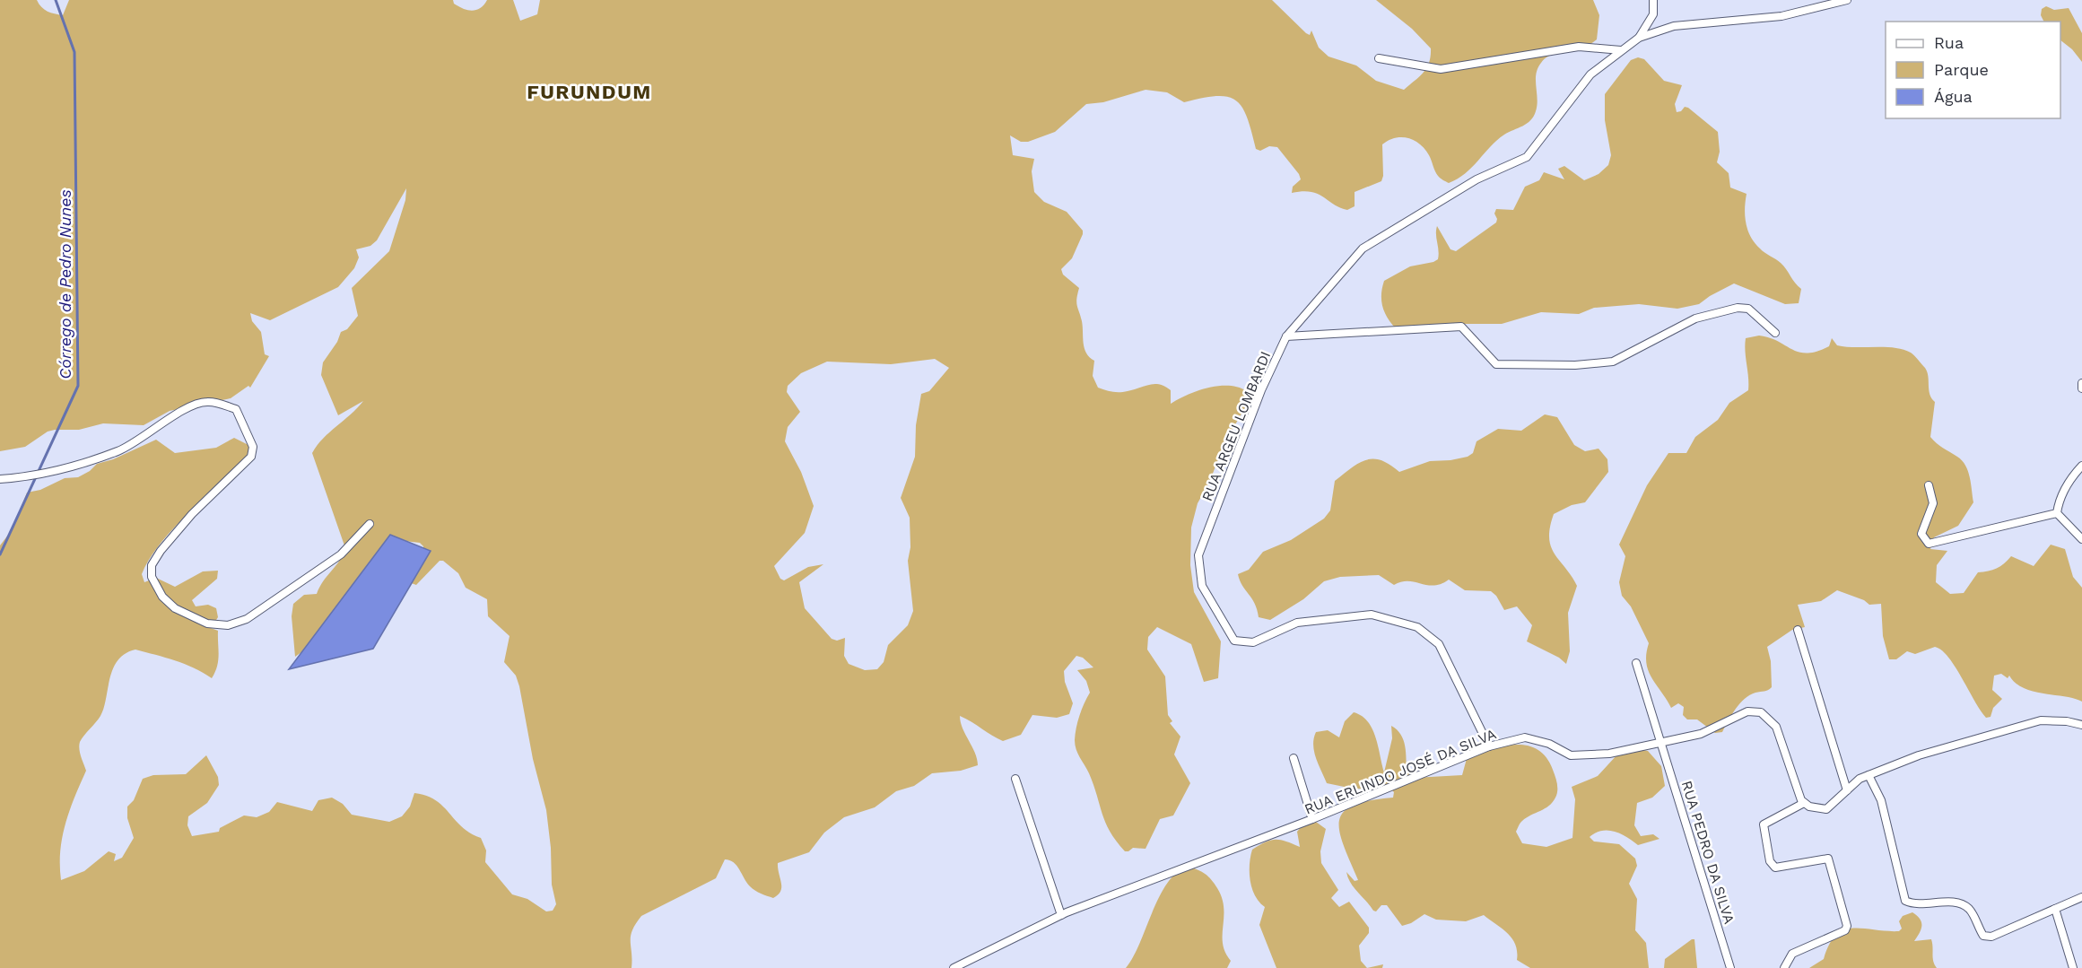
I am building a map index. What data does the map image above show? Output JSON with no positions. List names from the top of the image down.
{
  "streets": {
    "street": ["RUA ARGEU LOMBARDI", "RUA ERLINDO JOSÉ DA SILVA", "RUA PEDRO DA SILVA"]
  },
  "crossings": [
    ["RUA ARGEU LOMBARDI", "RUA ERLINDO JOSÉ DA SILVA"],
    ["RUA ERLINDO JOSÉ DA SILVA", "RUA PEDRO DA SILVA"]
  ],
  "districts": ["FURUNDUM"],
  "water": ["Córrego de Pedro Nunes"],
  "legend": ["Rua", "Parque", "Água"]
}
